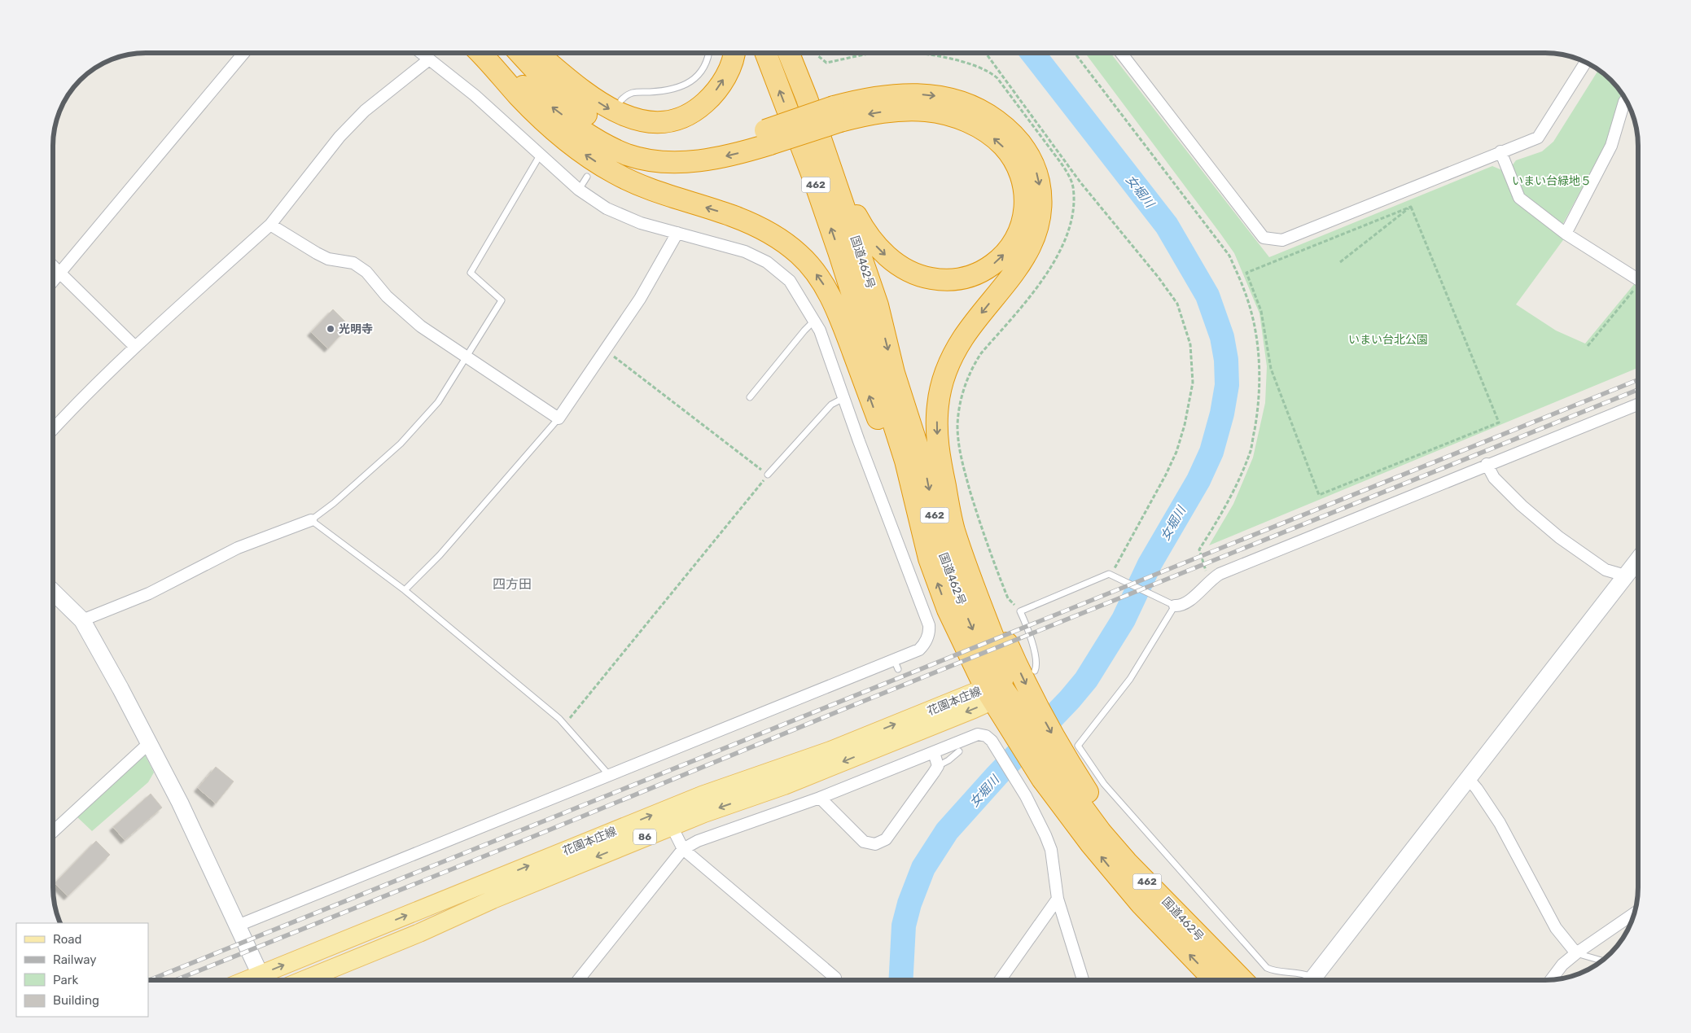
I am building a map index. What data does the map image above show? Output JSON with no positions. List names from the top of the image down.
{
  "streets": {
    "highway": ["462", "国道462号"],
    "main road": ["花園本庄線", "86"]
  },
  "crossings": [
    ["国道462号", "花園本庄線"]
  ],
  "districts": ["四方田"],
  "water": ["女堀川"],
  "parks": ["いまい台緑地５", "いまい台北公園"],
  "places": ["光明寺"],
  "legend": [
    "Road",
    "Railway",
    "Park",
    "Building"
  ]
}
